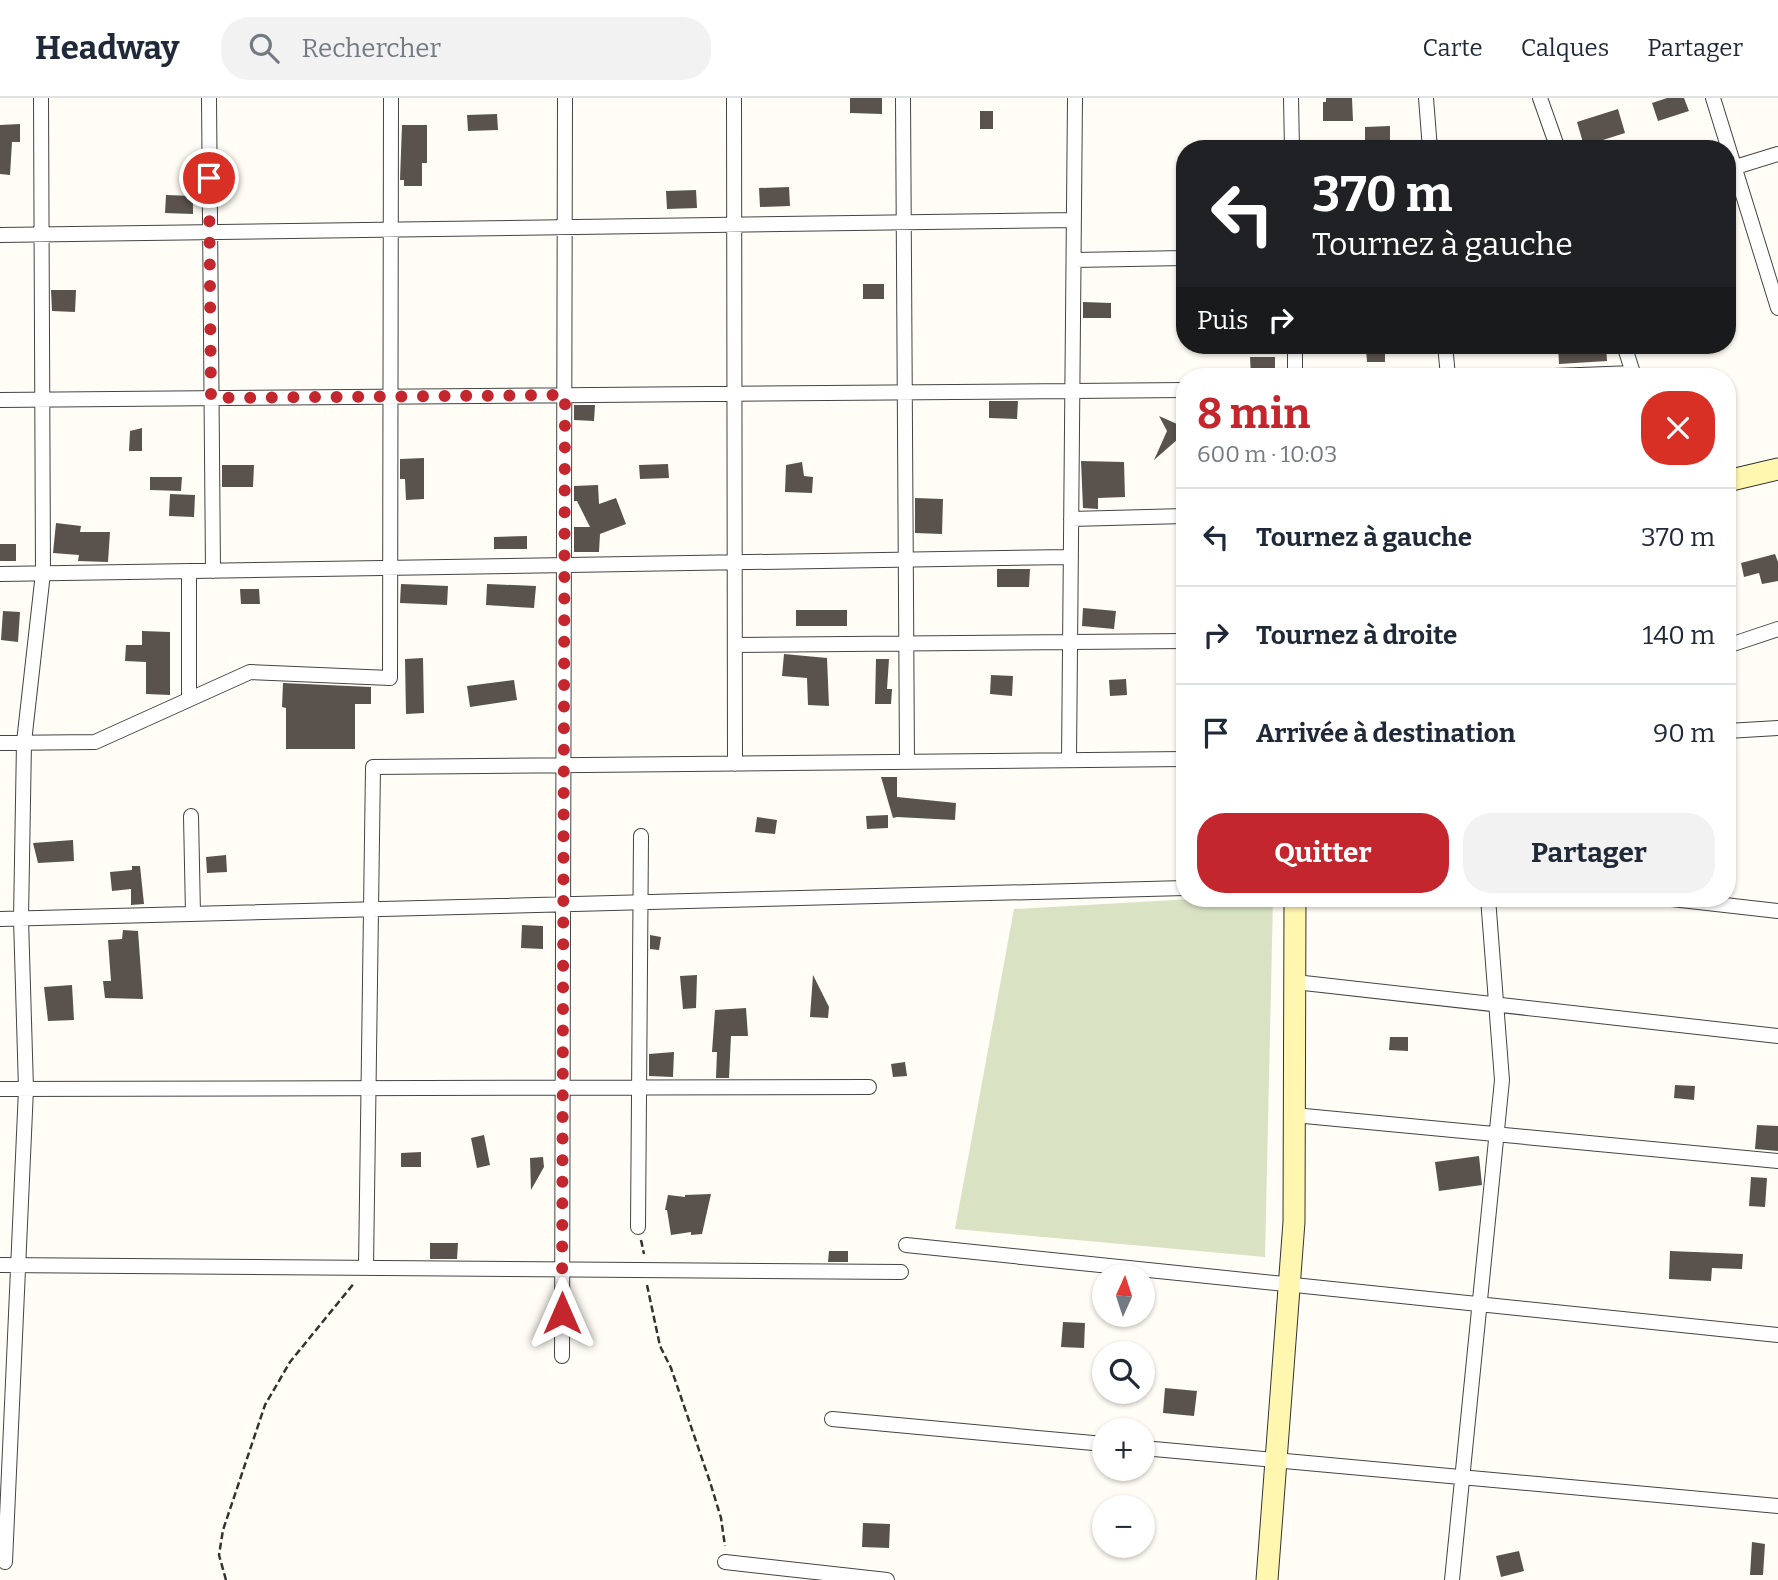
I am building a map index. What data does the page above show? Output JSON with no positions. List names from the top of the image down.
{
  "north": "top",
  "page": {
    "header": "Headway",
    "search": "Rechercher",
    "nav": ["Carte", "Calques", "Partager"],
    "turn": ["370 m", "Tournez à gauche"],
    "then": "Puis",
    "heading": ["8 min", "600 m · 10:03"],
    "list": [
      {
        "name": "Tournez à gauche",
        "value": "370 m"
      },
      {
        "name": "Tournez à droite",
        "value": "140 m"
      },
      {
        "name": "Arrivée à destination",
        "value": "90 m"
      }
    ],
    "buttons": ["Quitter", "Partager"],
    "map_buttons": ["+", "−"]
  }
}
